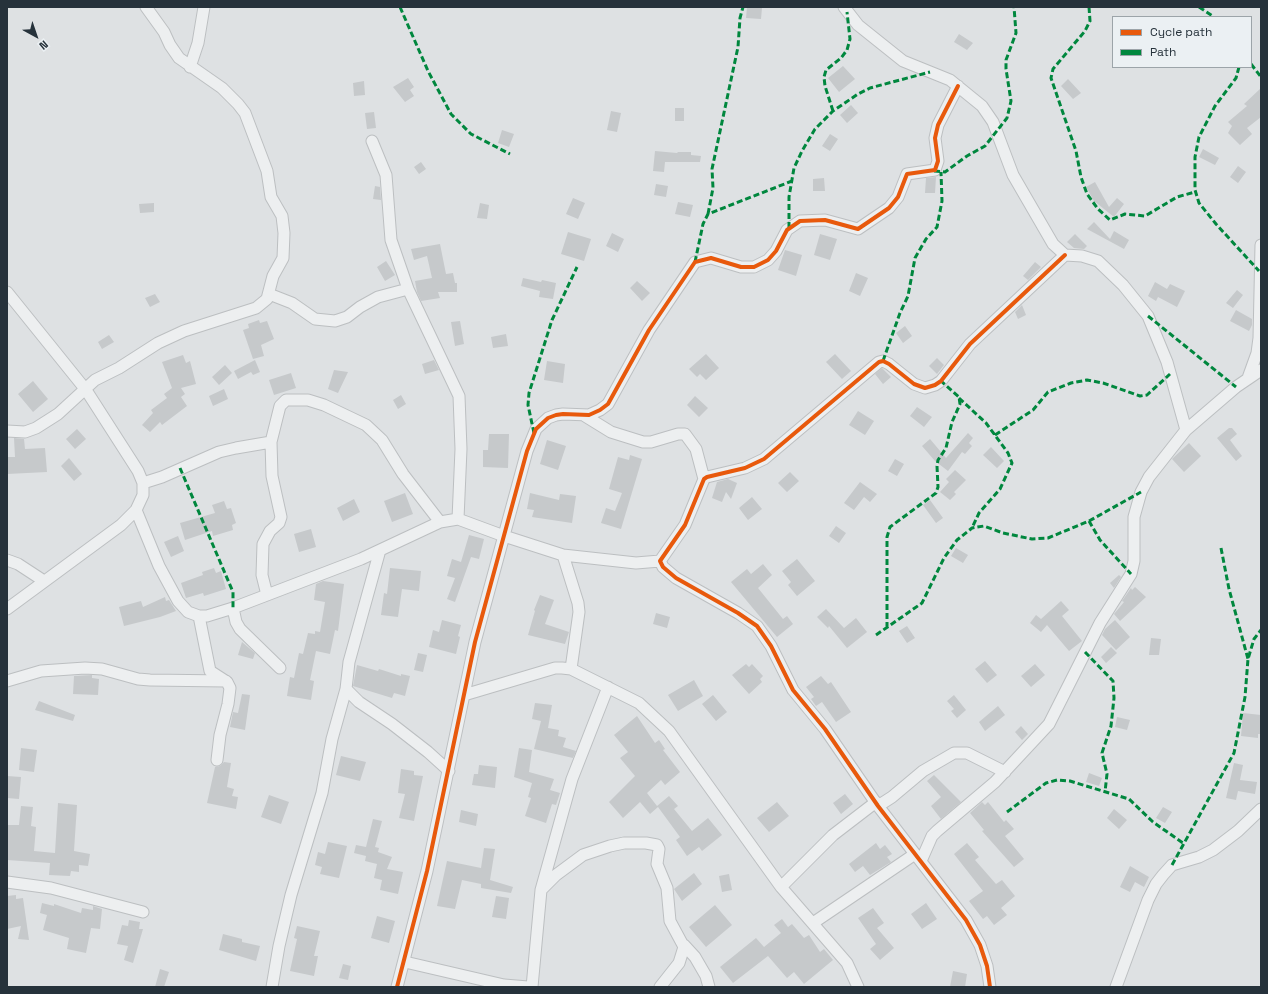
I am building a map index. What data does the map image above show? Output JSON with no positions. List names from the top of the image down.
{
  "legend": ["Cycle path", "Path"],
  "north": "bottom right"
}
